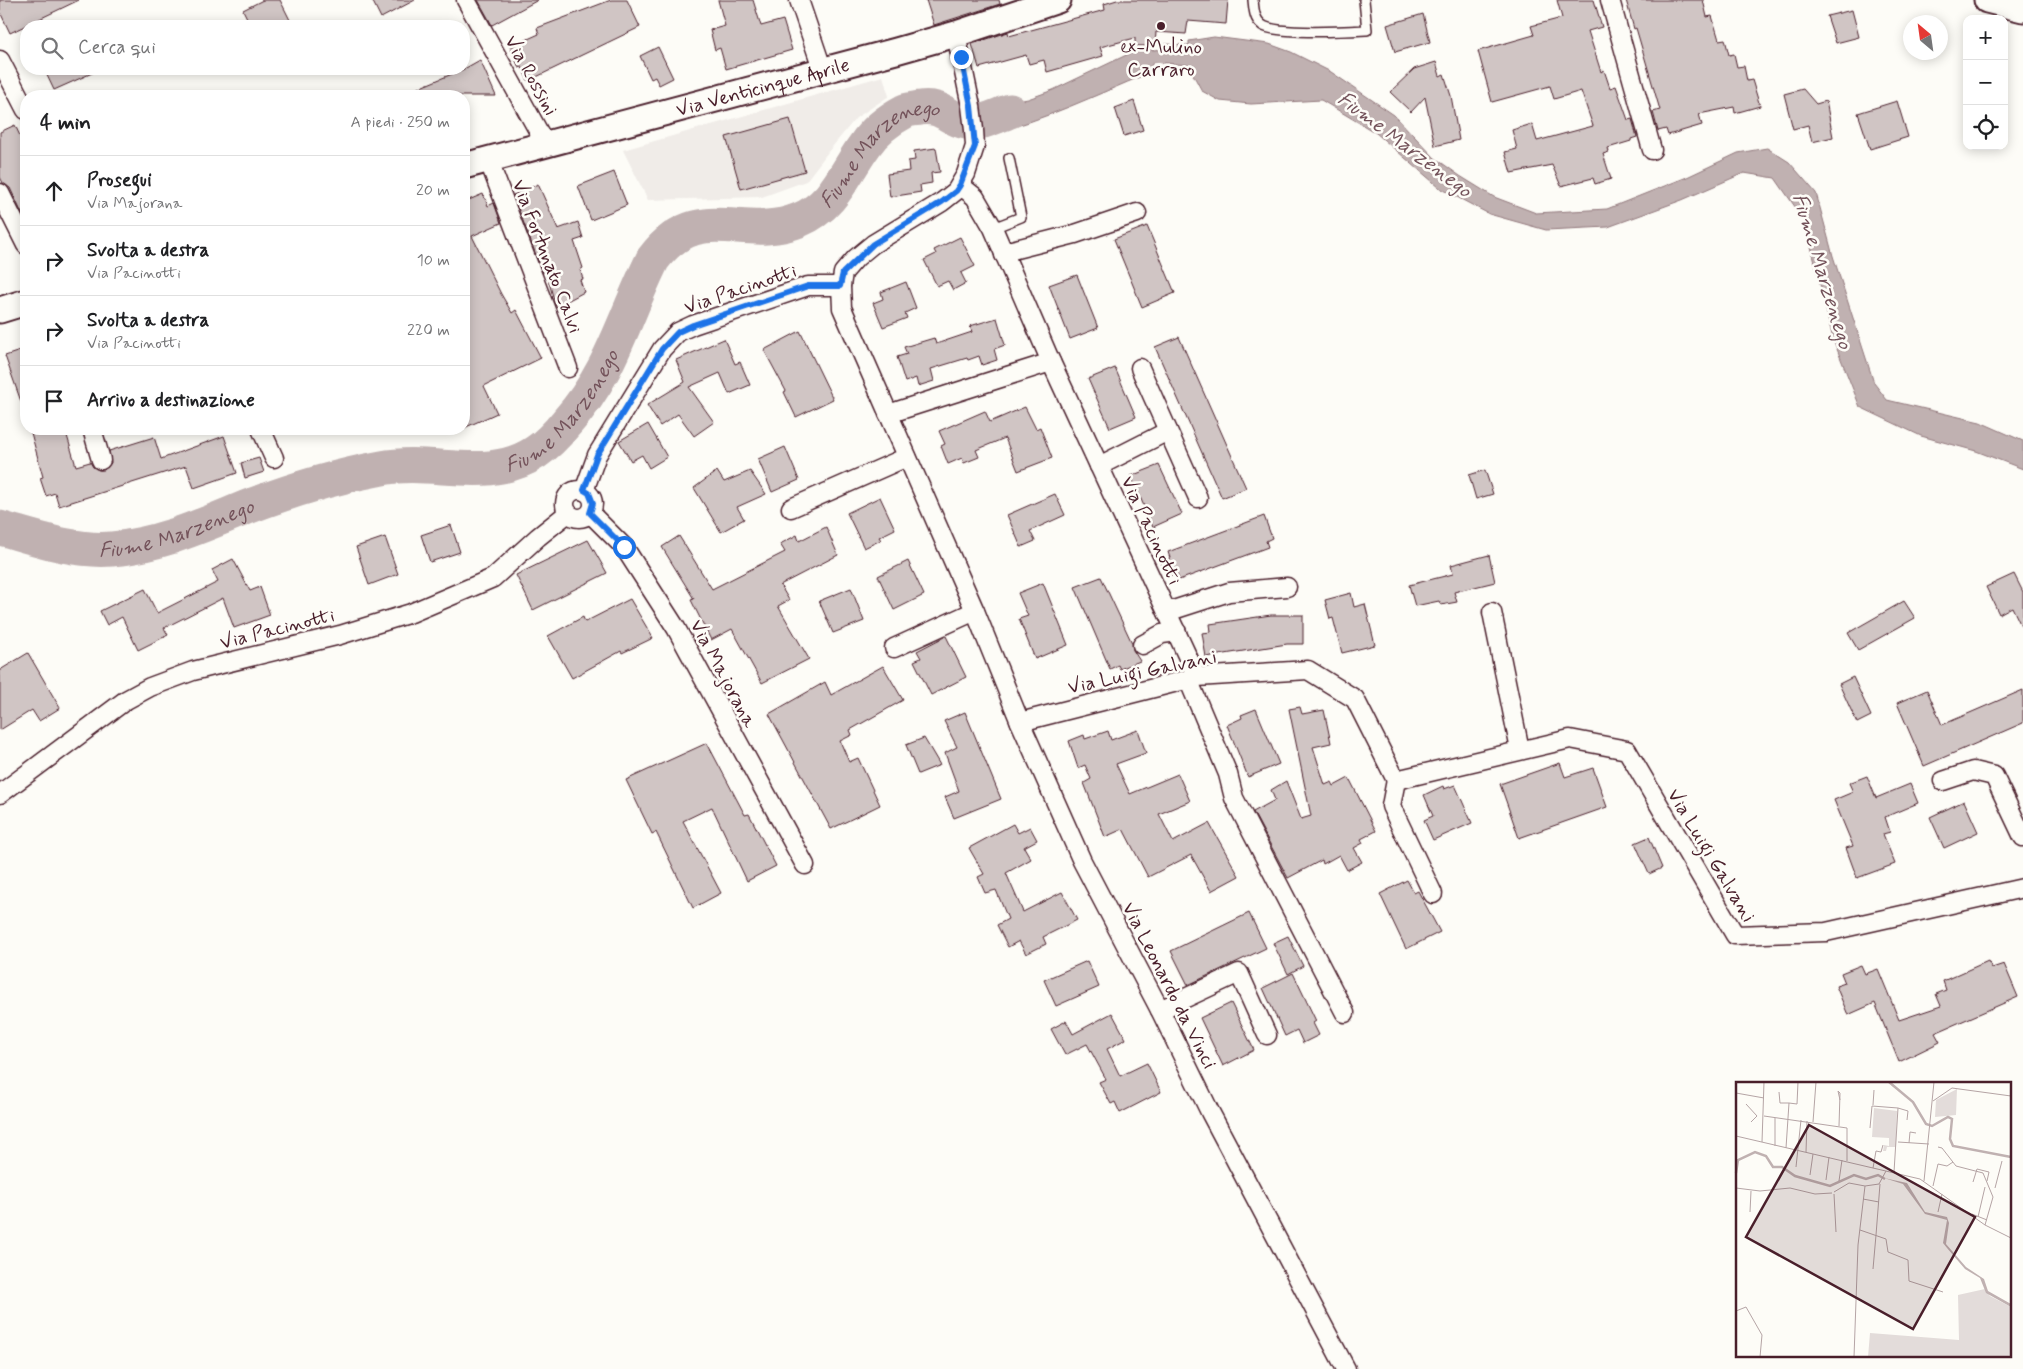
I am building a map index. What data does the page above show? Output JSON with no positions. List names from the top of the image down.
{
  "streets": {
    "main road": ["Via Venticinque Aprile"],
    "street": [
      "Via Rossini",
      "Via Fortunato Calvi",
      "Via Pacinotti",
      "Via Luigi Galvani",
      "Via Majorana",
      "Via Leonardo da Vinci"
    ]
  },
  "crossings": [
    ["Via Rossini", "Via Venticinque Aprile"],
    ["Via Venticinque Aprile", "Via Fortunato Calvi"],
    ["Via Pacinotti", "Via Luigi Galvani"],
    ["Via Pacinotti", "Via Majorana"],
    ["Via Pacinotti", "Via Leonardo da Vinci"],
    ["Via Luigi Galvani", "Via Leonardo da Vinci"]
  ],
  "water": ["Fiume Marzenego"],
  "places": ["ex-Mulino Carraro"],
  "north": "top left",
  "page": {
    "map_buttons": ["+", "−"],
    "search": "Cerca qui",
    "heading": ["4 min", "A piedi · 250 m"],
    "list": [
      ["Prosegui", "Via Majorana", "20 m"],
      ["Svolta a destra", "Via Pacinotti", "10 m"],
      ["Svolta a destra", "Via Pacinotti", "220 m"],
      "Arrivo a destinazione"
    ]
  }
}
